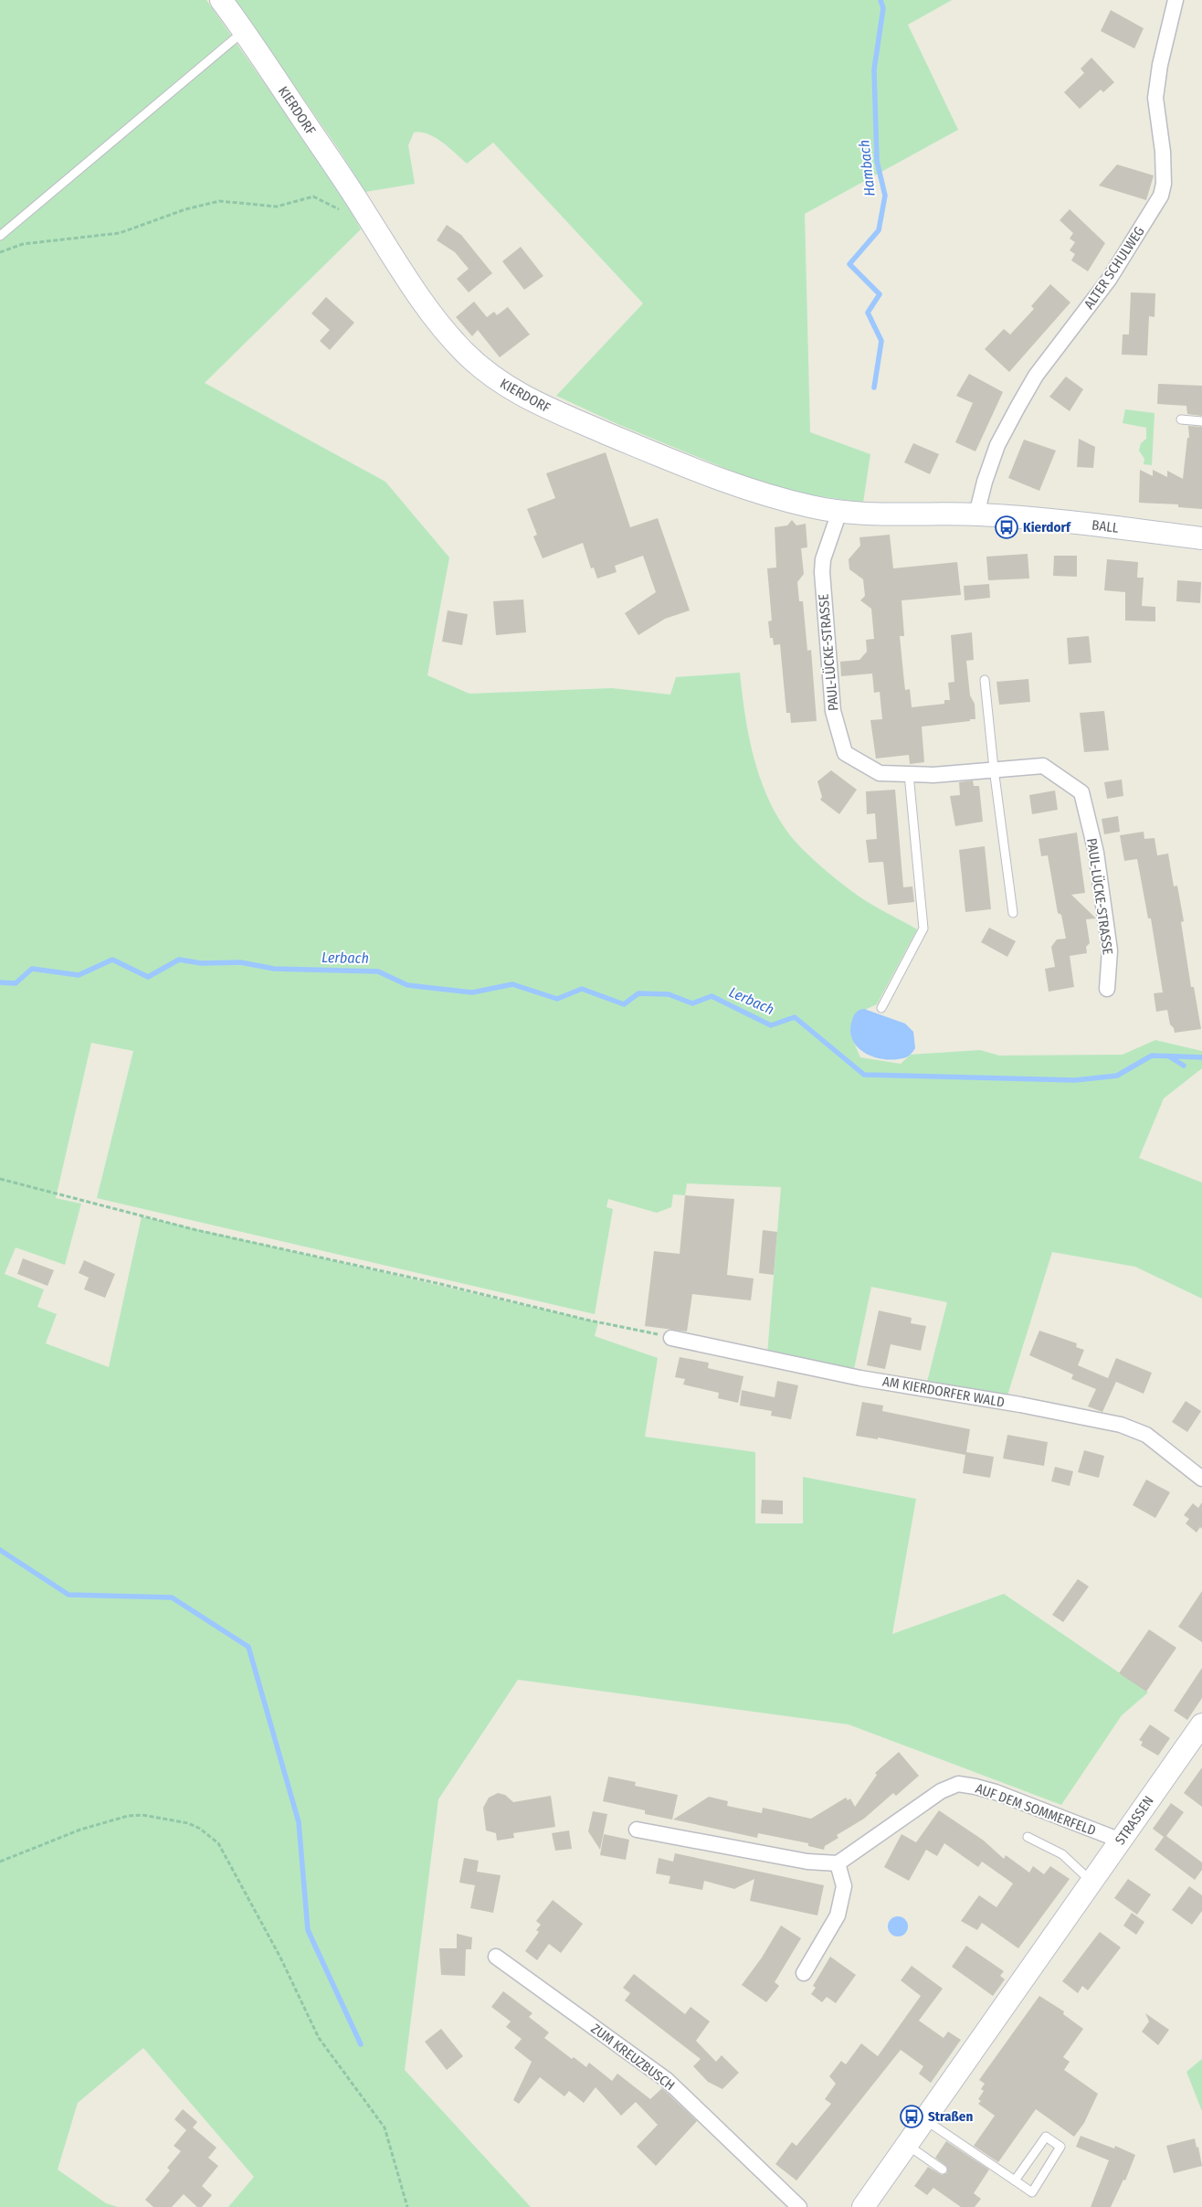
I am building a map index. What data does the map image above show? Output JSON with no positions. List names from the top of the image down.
{
  "streets": {
    "main road": ["KIERDORF", "BALL", "STRASSEN"],
    "street": [
      "ALTER SCHULWEG",
      "PAUL-LÜCKE-STRASSE",
      "AM KIERDORFER WALD",
      "AUF DEM SOMMERFELD",
      "ZUM KREUZBUSCH"
    ]
  },
  "crossings": [
    ["KIERDORF", "ALTER SCHULWEG"],
    ["KIERDORF", "BALL"],
    ["KIERDORF", "PAUL-LÜCKE-STRASSE"],
    ["AUF DEM SOMMERFELD", "STRASSEN"]
  ],
  "water": ["Hambach", "Lerbach"],
  "places": {
    "bus stop": ["Kierdorf", "Straßen"]
  }
}
